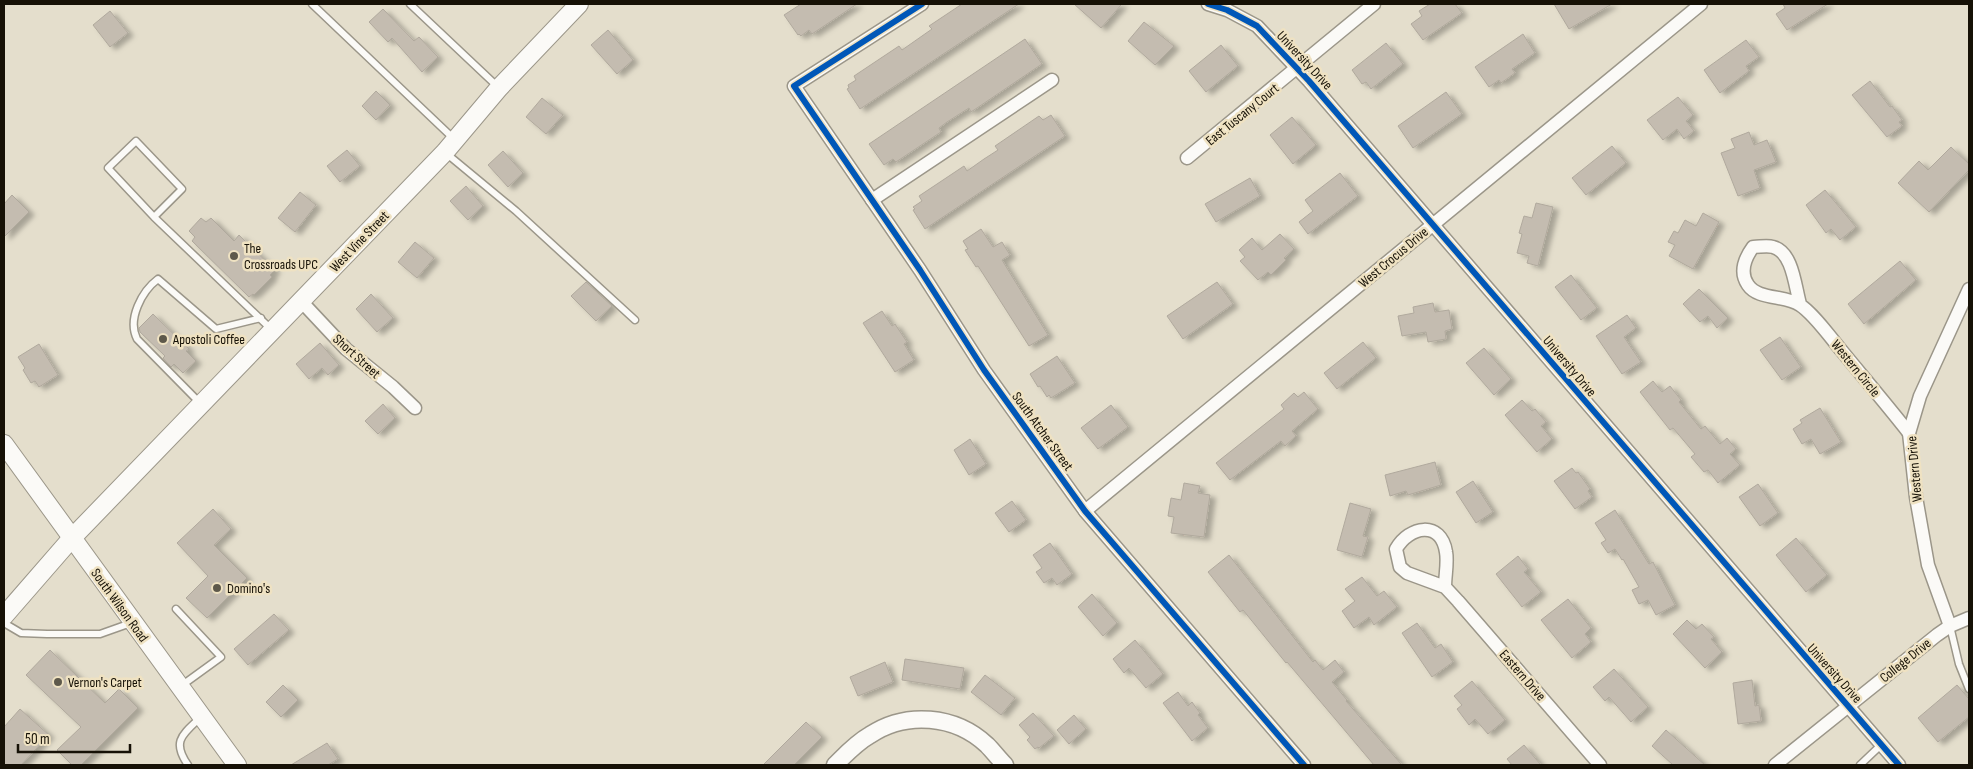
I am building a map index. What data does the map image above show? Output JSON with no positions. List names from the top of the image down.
{
  "streets": {
    "main road": ["West Vine Street", "South Wilson Road"],
    "street": [
      "University Drive",
      "East Tuscany Court",
      "West Crocus Drive",
      "Short Street",
      "Western Circle",
      "South Atcher Street",
      "Western Drive",
      "College Drive",
      "Eastern Drive"
    ]
  },
  "crossings": [
    ["University Drive", "East Tuscany Court"],
    ["University Drive", "West Crocus Drive"],
    ["University Drive", "College Drive"],
    ["West Vine Street", "Short Street"],
    ["West Vine Street", "South Wilson Road"],
    ["West Crocus Drive", "South Atcher Street"],
    ["Western Circle", "Western Drive"],
    ["Western Drive", "College Drive"]
  ],
  "places": [
    "The Crossroads UPC",
    "Apostoli Coffee",
    "Domino's",
    "Vernon's Carpet"
  ],
  "scale_bar": "50 m"
}
